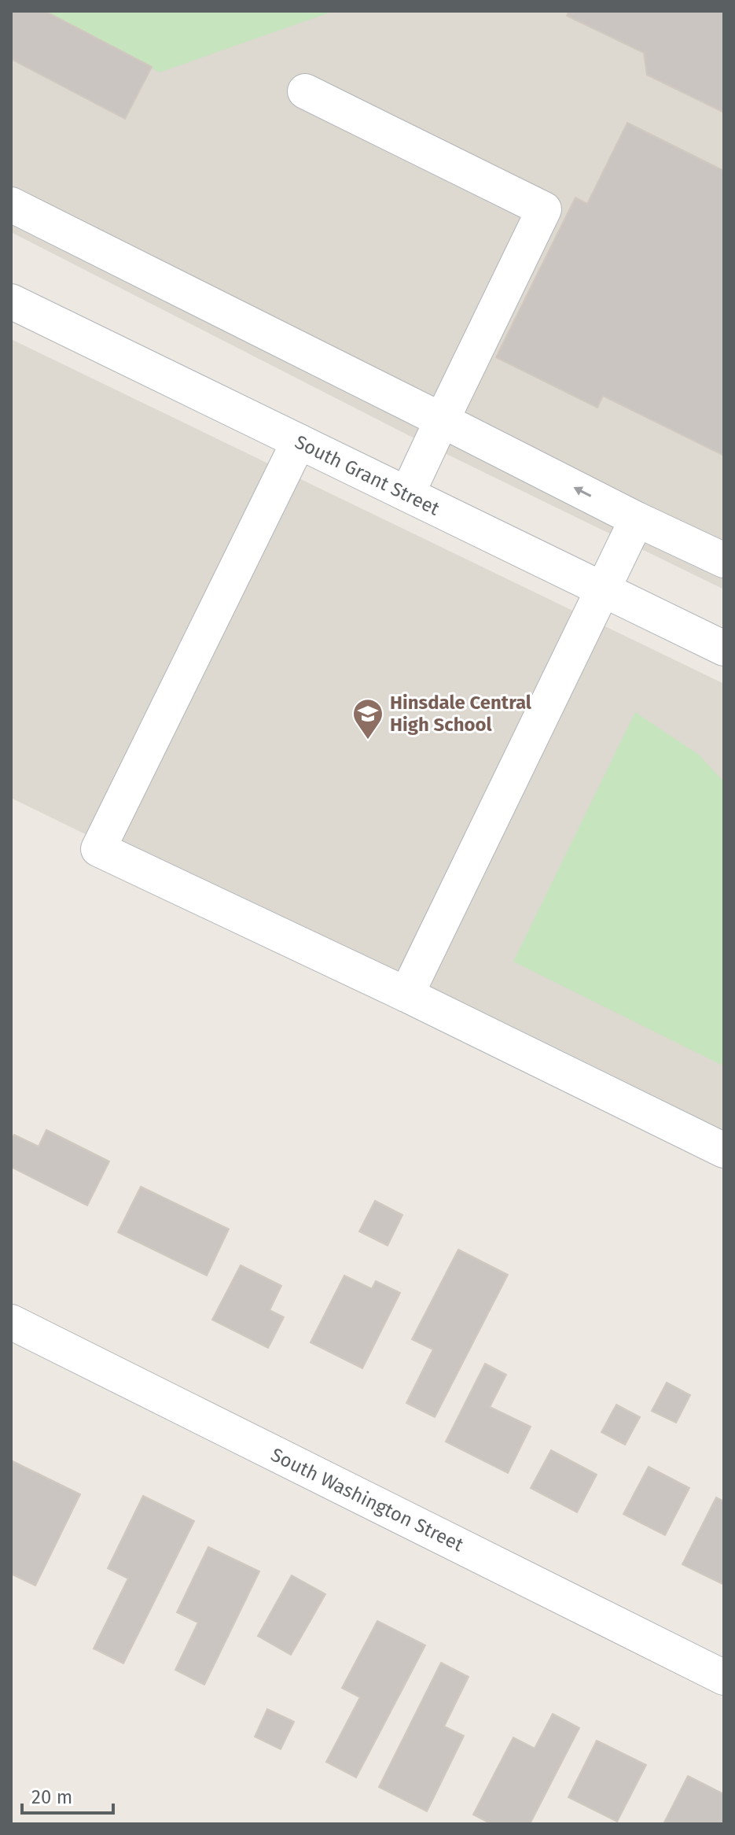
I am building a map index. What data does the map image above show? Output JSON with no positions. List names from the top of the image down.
{
  "streets": {
    "street": ["South Grant Street", "South Washington Street"]
  },
  "places": {
    "school or university": ["Hinsdale Central High School"]
  },
  "scale_bar": "20 m"
}
